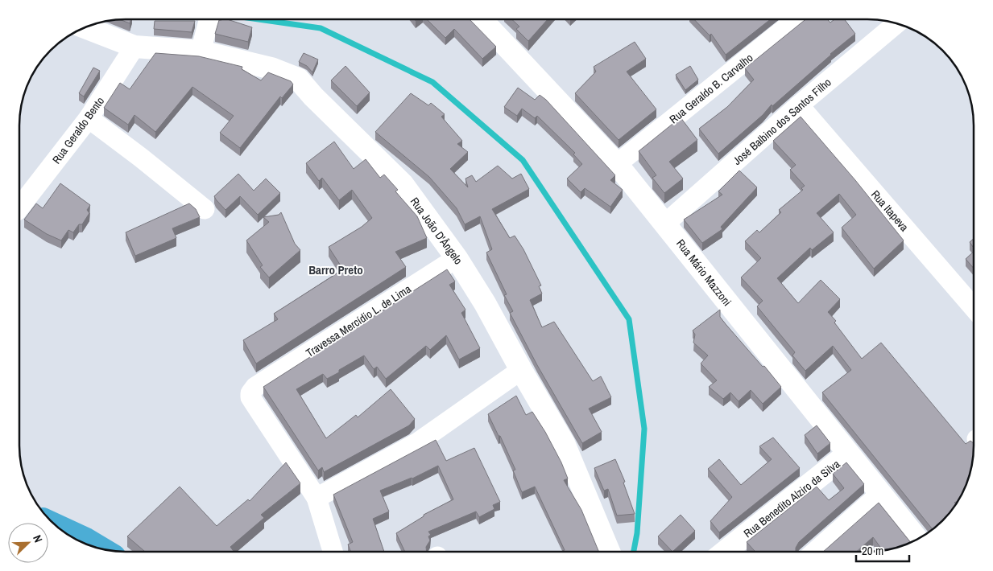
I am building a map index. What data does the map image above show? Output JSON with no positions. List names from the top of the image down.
{
  "streets": {
    "street": [
      "Rua Geraldo B. Carvalho",
      "José Balbino dos Santos Filho",
      "Rua Geraldo Bento",
      "Rua Itapeva",
      "Rua João D'Ângelo",
      "Rua Mário Mazzoni",
      "Travessa Mercídio L. de Lima",
      "Rua Benedito Alziro da Silva"
    ]
  },
  "crossings": [
    ["Rua Geraldo B. Carvalho", "Rua Mário Mazzoni"],
    ["José Balbino dos Santos Filho", "Rua Itapeva"],
    ["José Balbino dos Santos Filho", "Rua Mário Mazzoni"],
    ["Rua Geraldo Bento", "Rua João D'Ângelo"],
    ["Rua João D'Ângelo", "Travessa Mercídio L. de Lima"],
    ["Rua Mário Mazzoni", "Rua Benedito Alziro da Silva"]
  ],
  "districts": ["Barro Preto"],
  "scale_bar": "20 m",
  "north": "top right"
}
